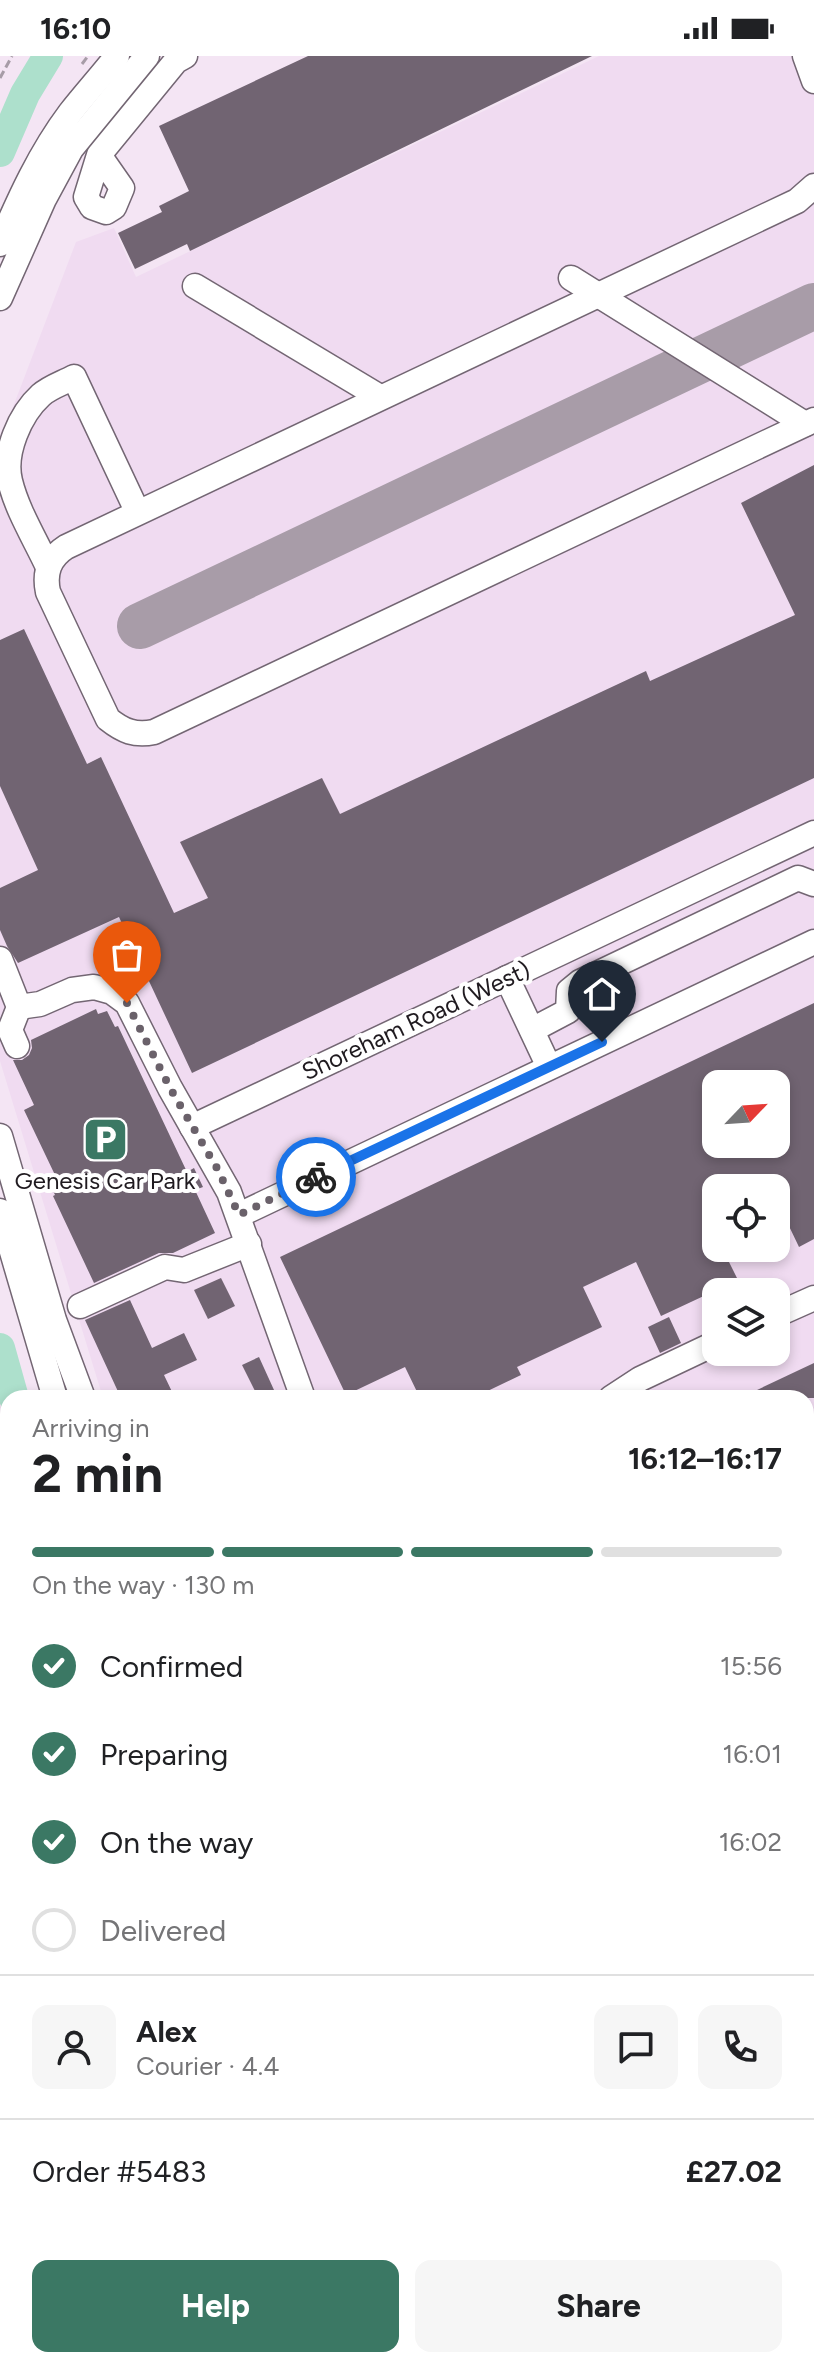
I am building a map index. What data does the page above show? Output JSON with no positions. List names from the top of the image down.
{
  "streets": {
    "street": ["Shoreham Road (West)"]
  },
  "places": {
    "parking": ["Genesis Car Park"]
  },
  "north": "top right",
  "page": {
    "status": "16:10",
    "heading": ["2 min", "Arriving in", "16:12–16:17"],
    "panel": [
      "Alex",
      "Courier · 4.4",
      "Order #5483",
      "£27.02"
    ],
    "bar": "On the way · 130 m",
    "list": [
      ["Confirmed", "15:56"],
      ["Preparing", "16:01"],
      ["On the way", "16:02"],
      "Delivered"
    ],
    "buttons": ["Help", "Share"]
  }
}
